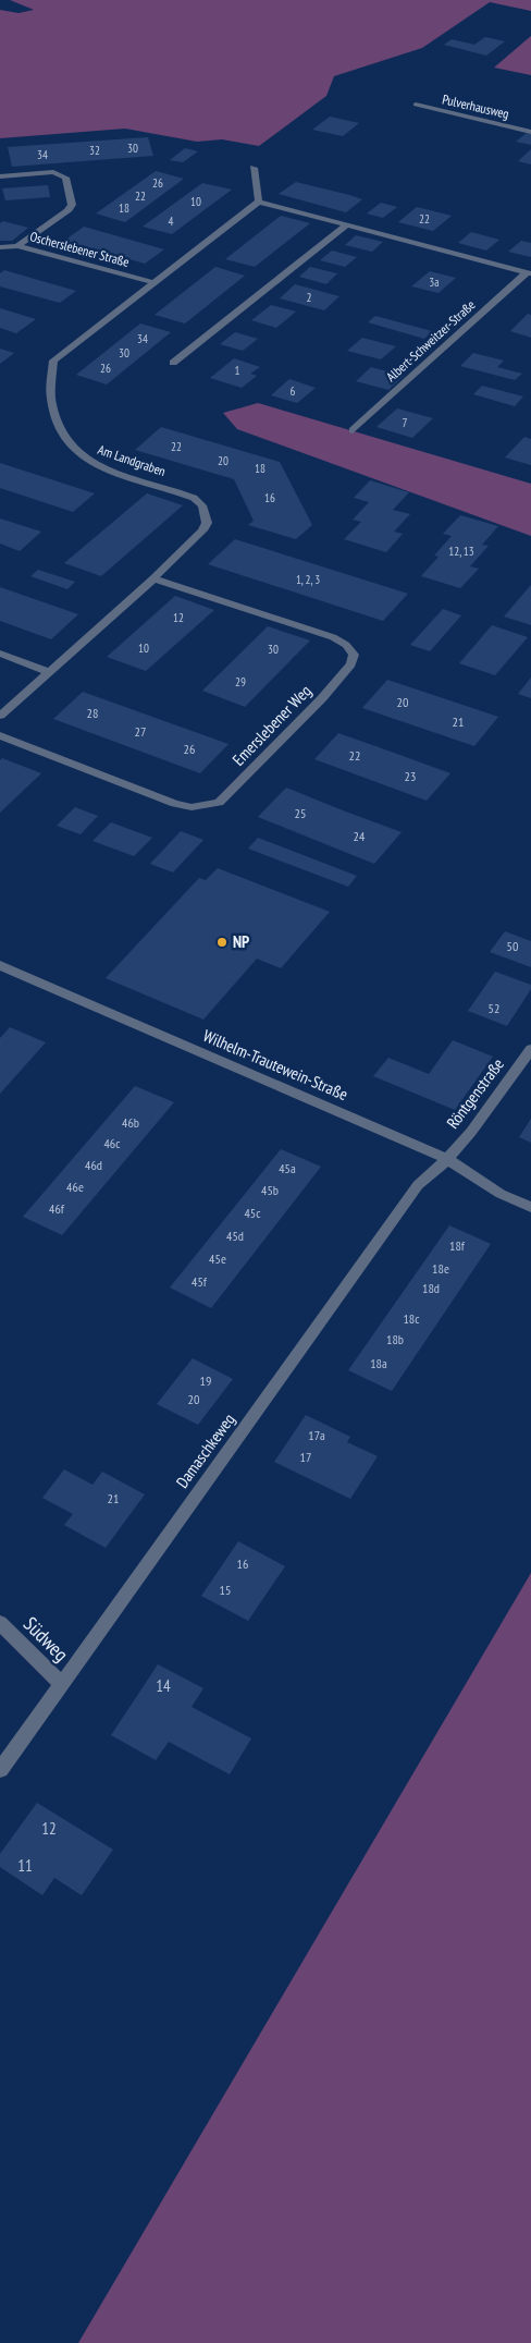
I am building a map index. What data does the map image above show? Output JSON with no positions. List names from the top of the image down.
{
  "streets": {
    "street": [
      "Pulverhausweg",
      "Oscherslebener Straße",
      "Albert-Schweitzer-Straße",
      "Am Landgraben",
      "Emerslebener Weg",
      "Wilhelm-Trautewein-Straße",
      "Röntgenstraße",
      "Damaschkeweg",
      "Südweg"
    ]
  },
  "crossings": [
    ["Oscherslebener Straße", "Am Landgraben"],
    ["Albert-Schweitzer-Straße", "Am Landgraben"],
    ["Am Landgraben", "Emerslebener Weg"],
    ["Wilhelm-Trautewein-Straße", "Röntgenstraße"],
    ["Wilhelm-Trautewein-Straße", "Damaschkeweg"],
    ["Röntgenstraße", "Damaschkeweg"],
    ["Damaschkeweg", "Südweg"]
  ],
  "places": ["NP"],
  "house_numbers": [
    "30",
    "32",
    "34",
    "26",
    "22",
    "10",
    "18",
    "22",
    "4",
    "3a",
    "2",
    "34",
    "30",
    "26",
    "1",
    "6",
    "7",
    "22",
    "20",
    "18",
    "16",
    "12, 13",
    "1, 2, 3",
    "12",
    "10",
    "30",
    "29",
    "20",
    "28",
    "21",
    "27",
    "26",
    "22",
    "23",
    "25",
    "24",
    "50",
    "52",
    "46b",
    "46c",
    "46d",
    "45a",
    "46e",
    "45b",
    "46f",
    "45c",
    "45d",
    "18f",
    "45e",
    "18e",
    "45f",
    "18d",
    "18c",
    "18b",
    "18a",
    "19",
    "20",
    "17a",
    "17",
    "21",
    "16",
    "15",
    "14",
    "12",
    "11"
  ]
}
